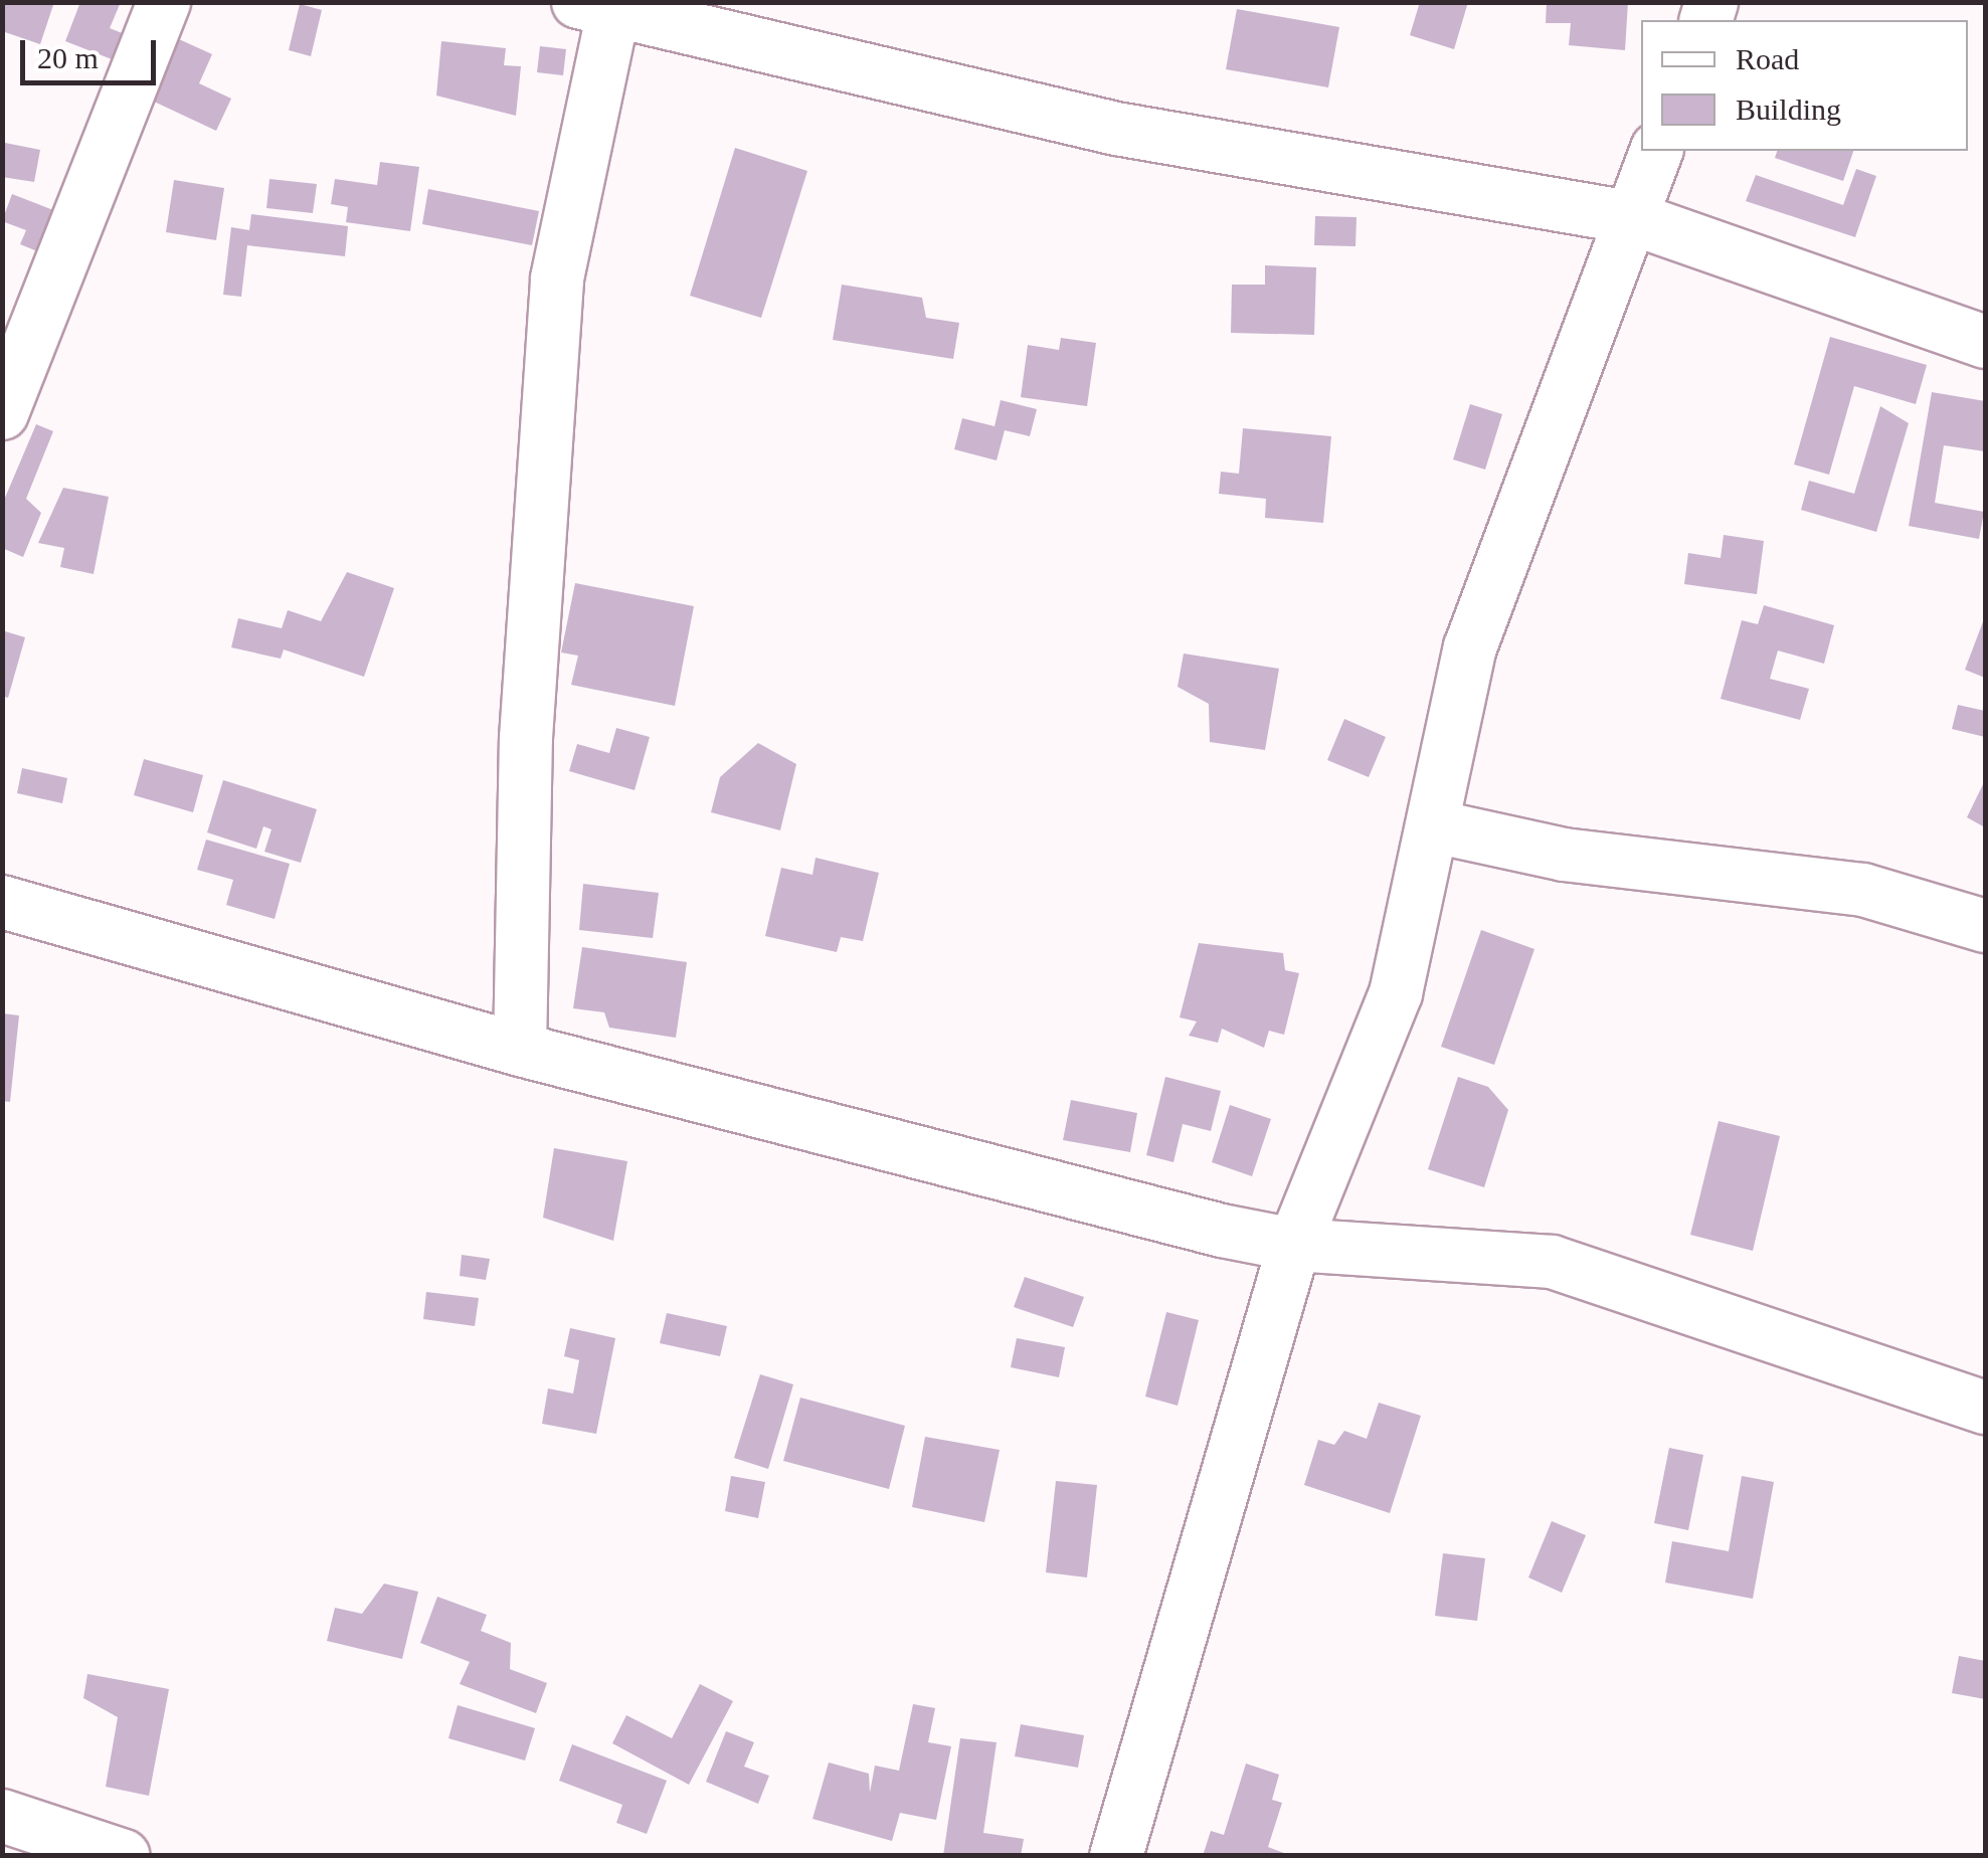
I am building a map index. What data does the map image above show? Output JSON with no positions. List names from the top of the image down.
{
  "legend": ["Road", "Building"],
  "scale_bar": "20 m"
}
